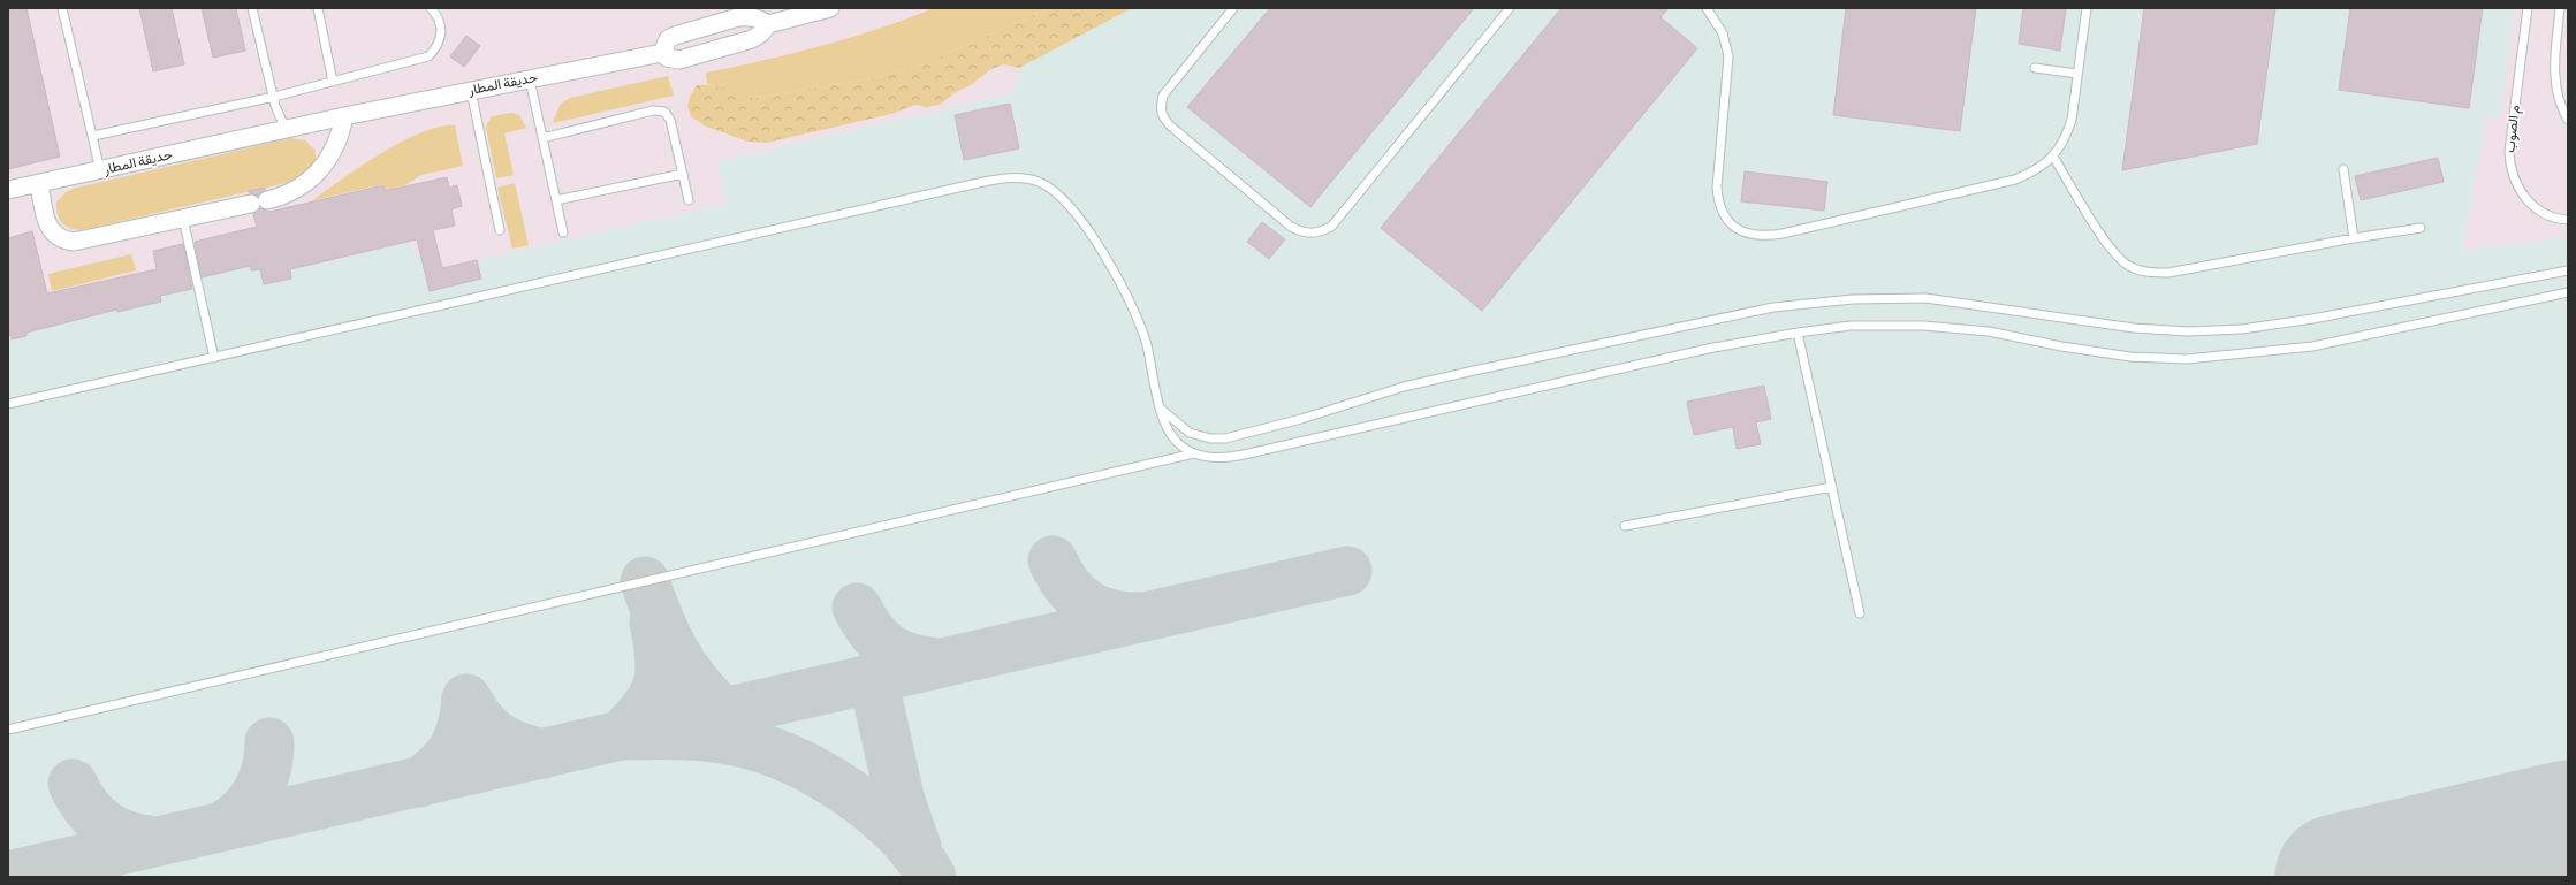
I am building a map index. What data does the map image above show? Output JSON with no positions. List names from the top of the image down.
{
  "streets": {
    "street": ["حديقة المطار"],
    "lane": ["م الصوب"]
  }
}
